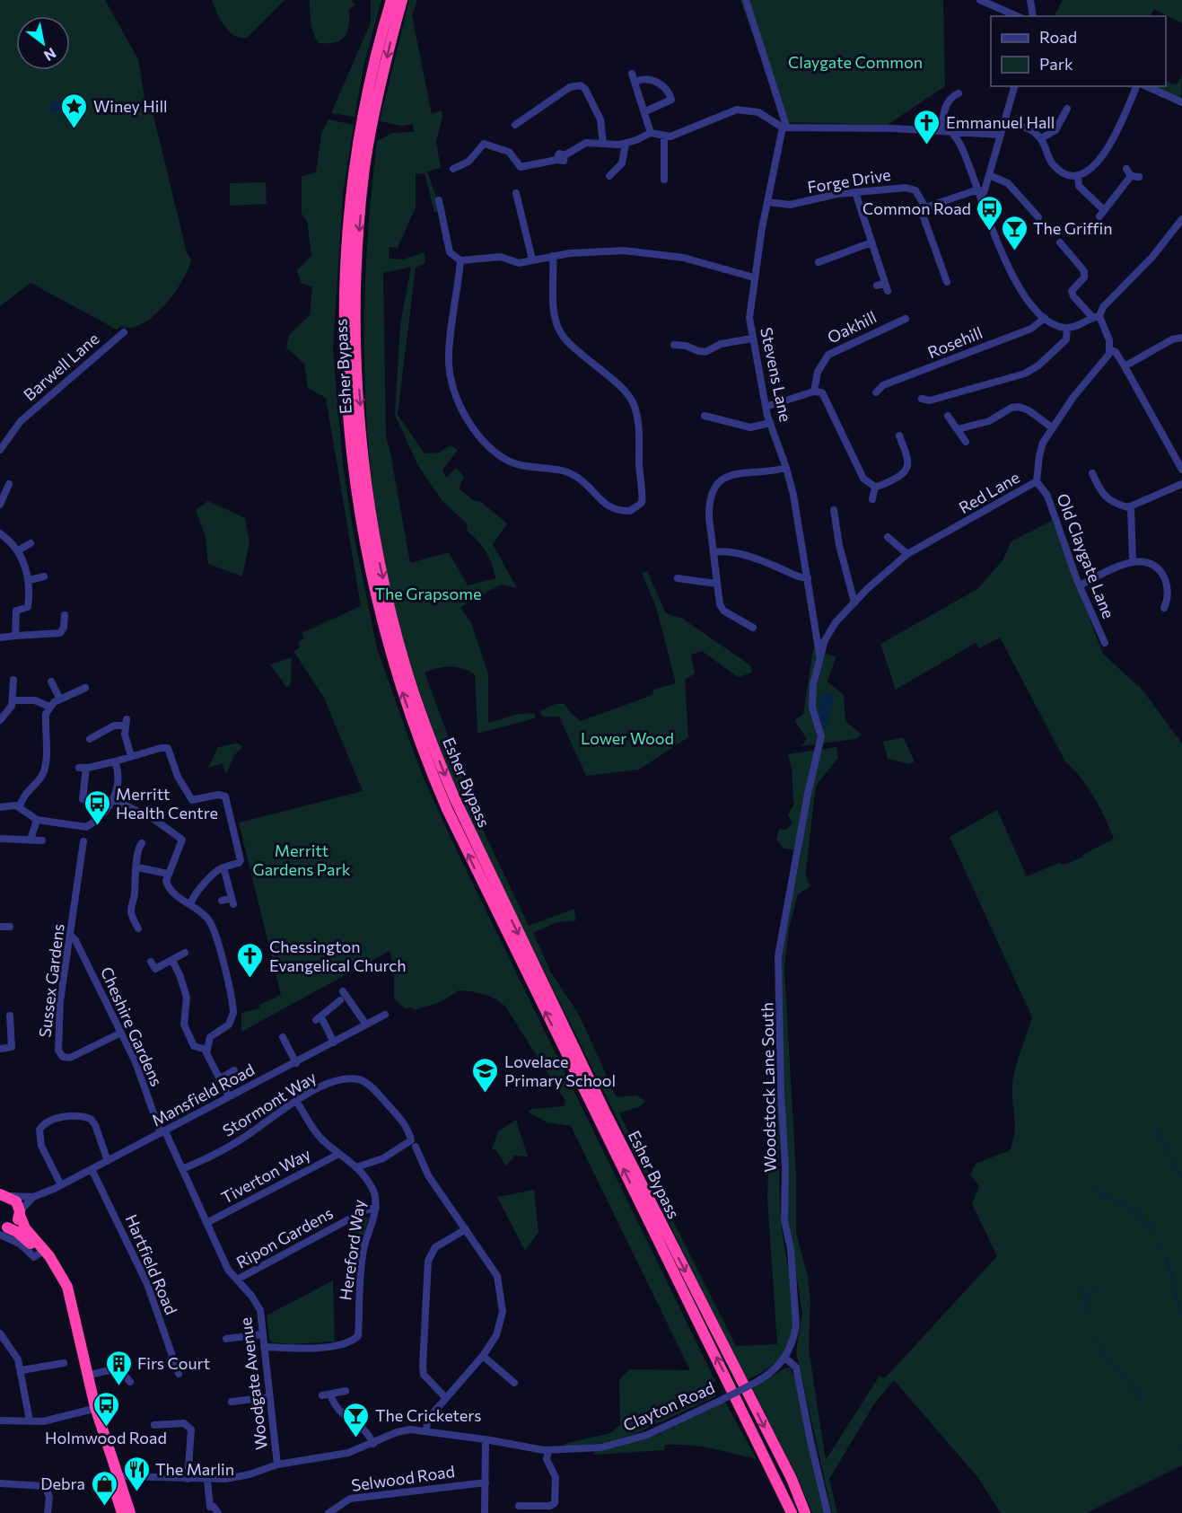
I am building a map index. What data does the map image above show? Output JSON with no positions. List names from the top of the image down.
{
  "streets": {
    "highway": ["Esher Bypass"],
    "street": [
      "Forge Drive",
      "Oakhill",
      "Rosehill",
      "Barwell Lane",
      "Stevens Lane",
      "Red Lane",
      "Old Claygate Lane",
      "Sussex Gardens",
      "Cheshire Gardens",
      "Woodstock Lane South",
      "Mansfield Road",
      "Stormont Way",
      "Tiverton Way",
      "Ripon Gardens",
      "Hereford Way",
      "Hartfield Road",
      "Woodgate Avenue",
      "Clayton Road",
      "Selwood Road"
    ]
  },
  "crossings": [
    ["Forge Drive", "Stevens Lane"],
    ["Stevens Lane", "Red Lane"],
    ["Stevens Lane", "Woodstock Lane South"],
    ["Red Lane", "Old Claygate Lane"],
    ["Sussex Gardens", "Cheshire Gardens"],
    ["Cheshire Gardens", "Mansfield Road"],
    ["Cheshire Gardens", "Woodgate Avenue"],
    ["Woodstock Lane South", "Clayton Road"],
    ["Mansfield Road", "Hartfield Road"],
    ["Mansfield Road", "Woodgate Avenue"],
    ["Stormont Way", "Hereford Way"],
    ["Stormont Way", "Woodgate Avenue"],
    ["Stormont Way", "Clayton Road"],
    ["Tiverton Way", "Hereford Way"],
    ["Tiverton Way", "Woodgate Avenue"],
    ["Ripon Gardens", "Hereford Way"],
    ["Ripon Gardens", "Woodgate Avenue"],
    ["Hereford Way", "Woodgate Avenue"],
    ["Woodgate Avenue", "Clayton Road"]
  ],
  "parks": [
    "Claygate Common",
    "The Grapsome",
    "Lower Wood",
    "Merritt Gardens Park"
  ],
  "places": {
    "place": ["Winey Hill"],
    "church": ["Emmanuel Hall", "Chessington Evangelical Church"],
    "bus stop": ["Common Road", "Merritt Health Centre", "Holmwood Road"],
    "bar": ["The Griffin", "The Cricketers"],
    "school or university": ["Lovelace Primary School"],
    "building": ["Firs Court"],
    "restaurant": ["The Marlin"],
    "shop": ["Debra"]
  },
  "legend": ["Road", "Park"],
  "north": "bottom right"
}
